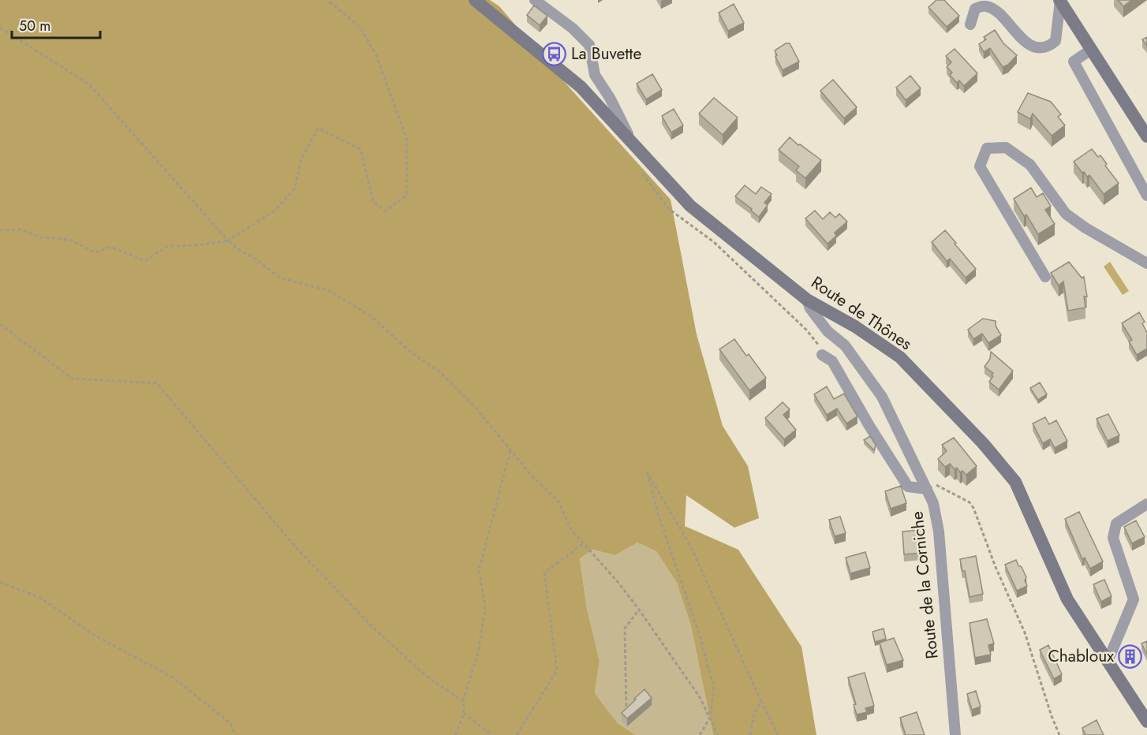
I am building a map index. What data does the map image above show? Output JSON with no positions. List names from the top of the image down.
{
  "streets": {
    "main road": ["Route de Thônes"],
    "street": ["Route de la Corniche"]
  },
  "crossings": [
    ["Route de Thônes", "Route de la Corniche"]
  ],
  "places": {
    "bus stop": ["La Buvette"],
    "building": ["Chabloux"]
  },
  "scale_bar": "50 m"
}
